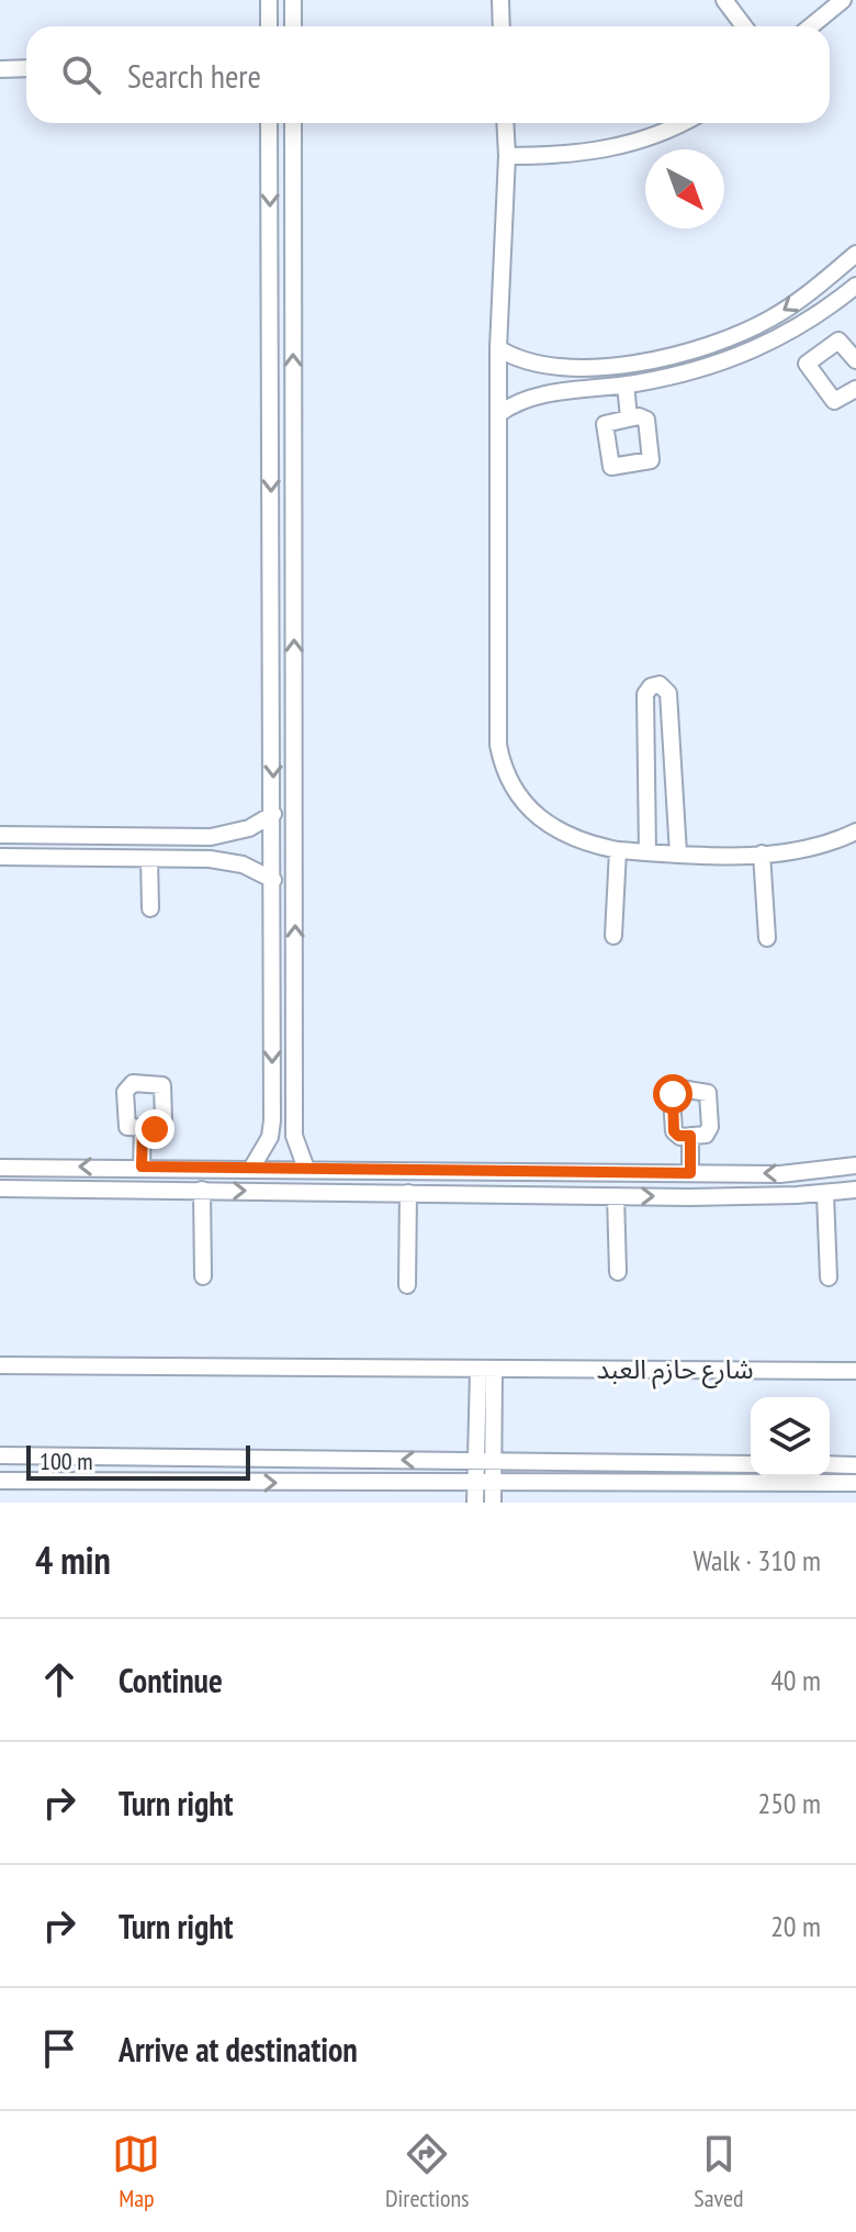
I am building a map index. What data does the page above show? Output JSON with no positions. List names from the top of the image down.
{
  "streets": {
    "street": ["شارع حازم العبد"]
  },
  "scale_bar": "100 m",
  "north": "bottom right",
  "page": {
    "search": "Search here",
    "scale": "100 m",
    "heading": ["4 min", "Walk · 310 m"],
    "list": [
      ["Continue", "40 m"],
      ["Turn right", "250 m"],
      ["Turn right", "20 m"],
      "Arrive at destination"
    ],
    "nav": ["Map", "Directions", "Saved"]
  }
}
